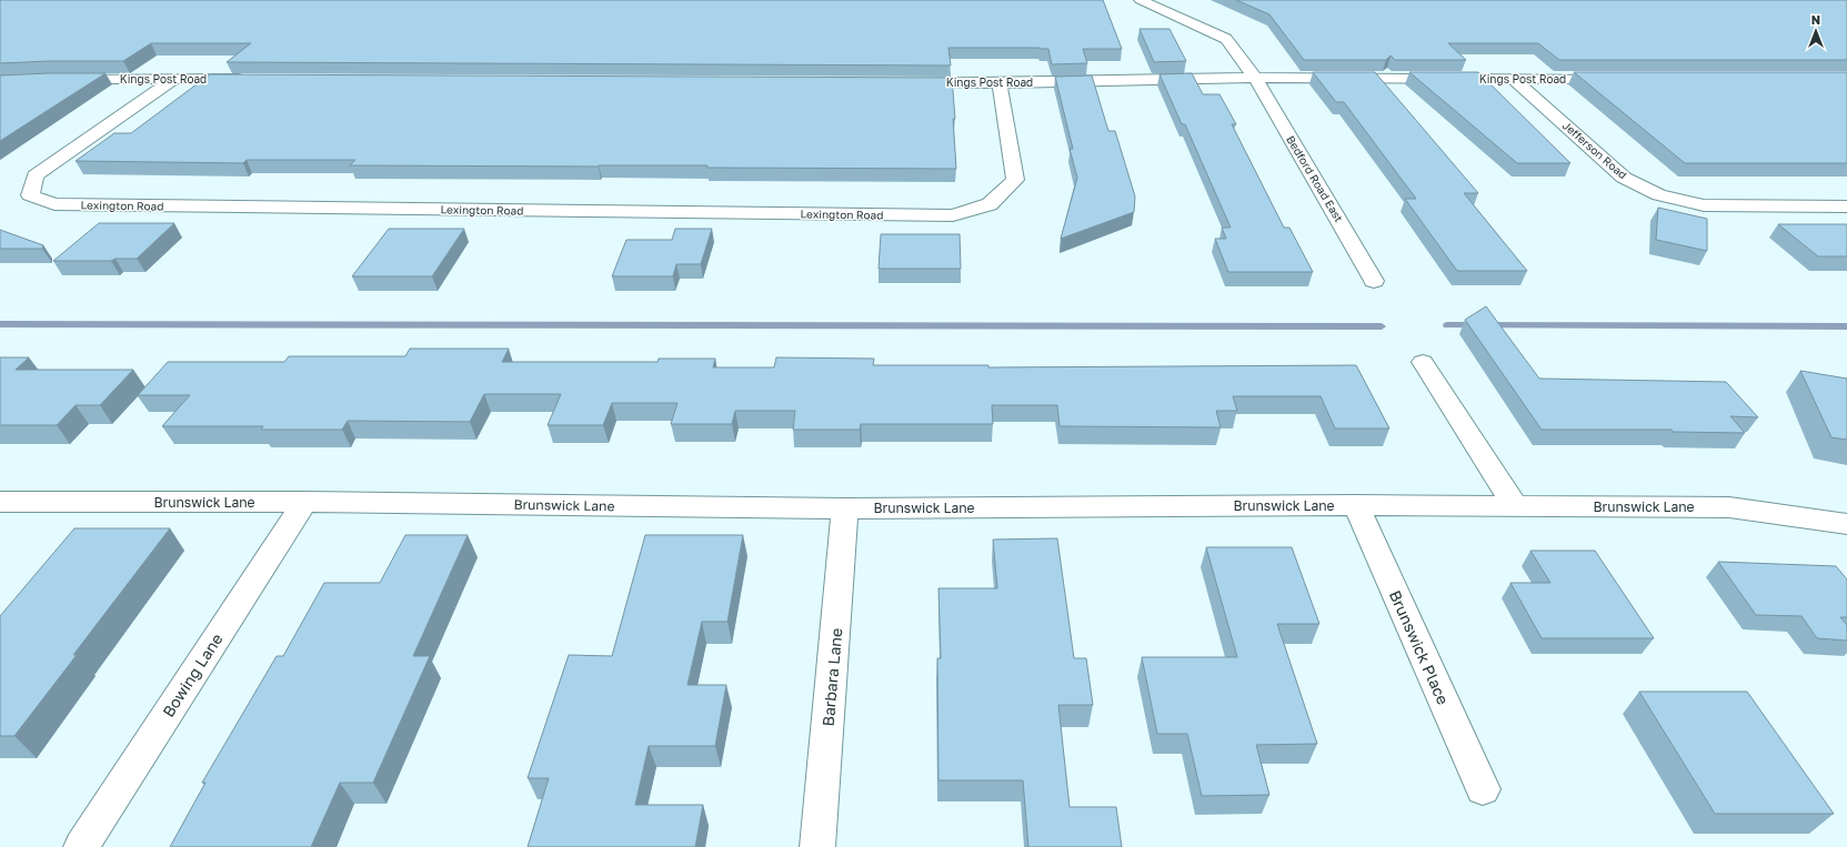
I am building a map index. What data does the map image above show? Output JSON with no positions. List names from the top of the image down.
{
  "streets": {
    "street": [
      "Kings Post Road",
      "Jefferson Road",
      "Bedford Road East",
      "Lexington Road",
      "Brunswick Lane",
      "Brunswick Place",
      "Bowing Lane",
      "Barbara Lane"
    ]
  },
  "crossings": [
    ["Kings Post Road", "Jefferson Road"],
    ["Kings Post Road", "Bedford Road East"],
    ["Kings Post Road", "Lexington Road"],
    ["Brunswick Lane", "Brunswick Place"],
    ["Brunswick Lane", "Bowing Lane"],
    ["Brunswick Lane", "Barbara Lane"]
  ],
  "north": "top"
}
